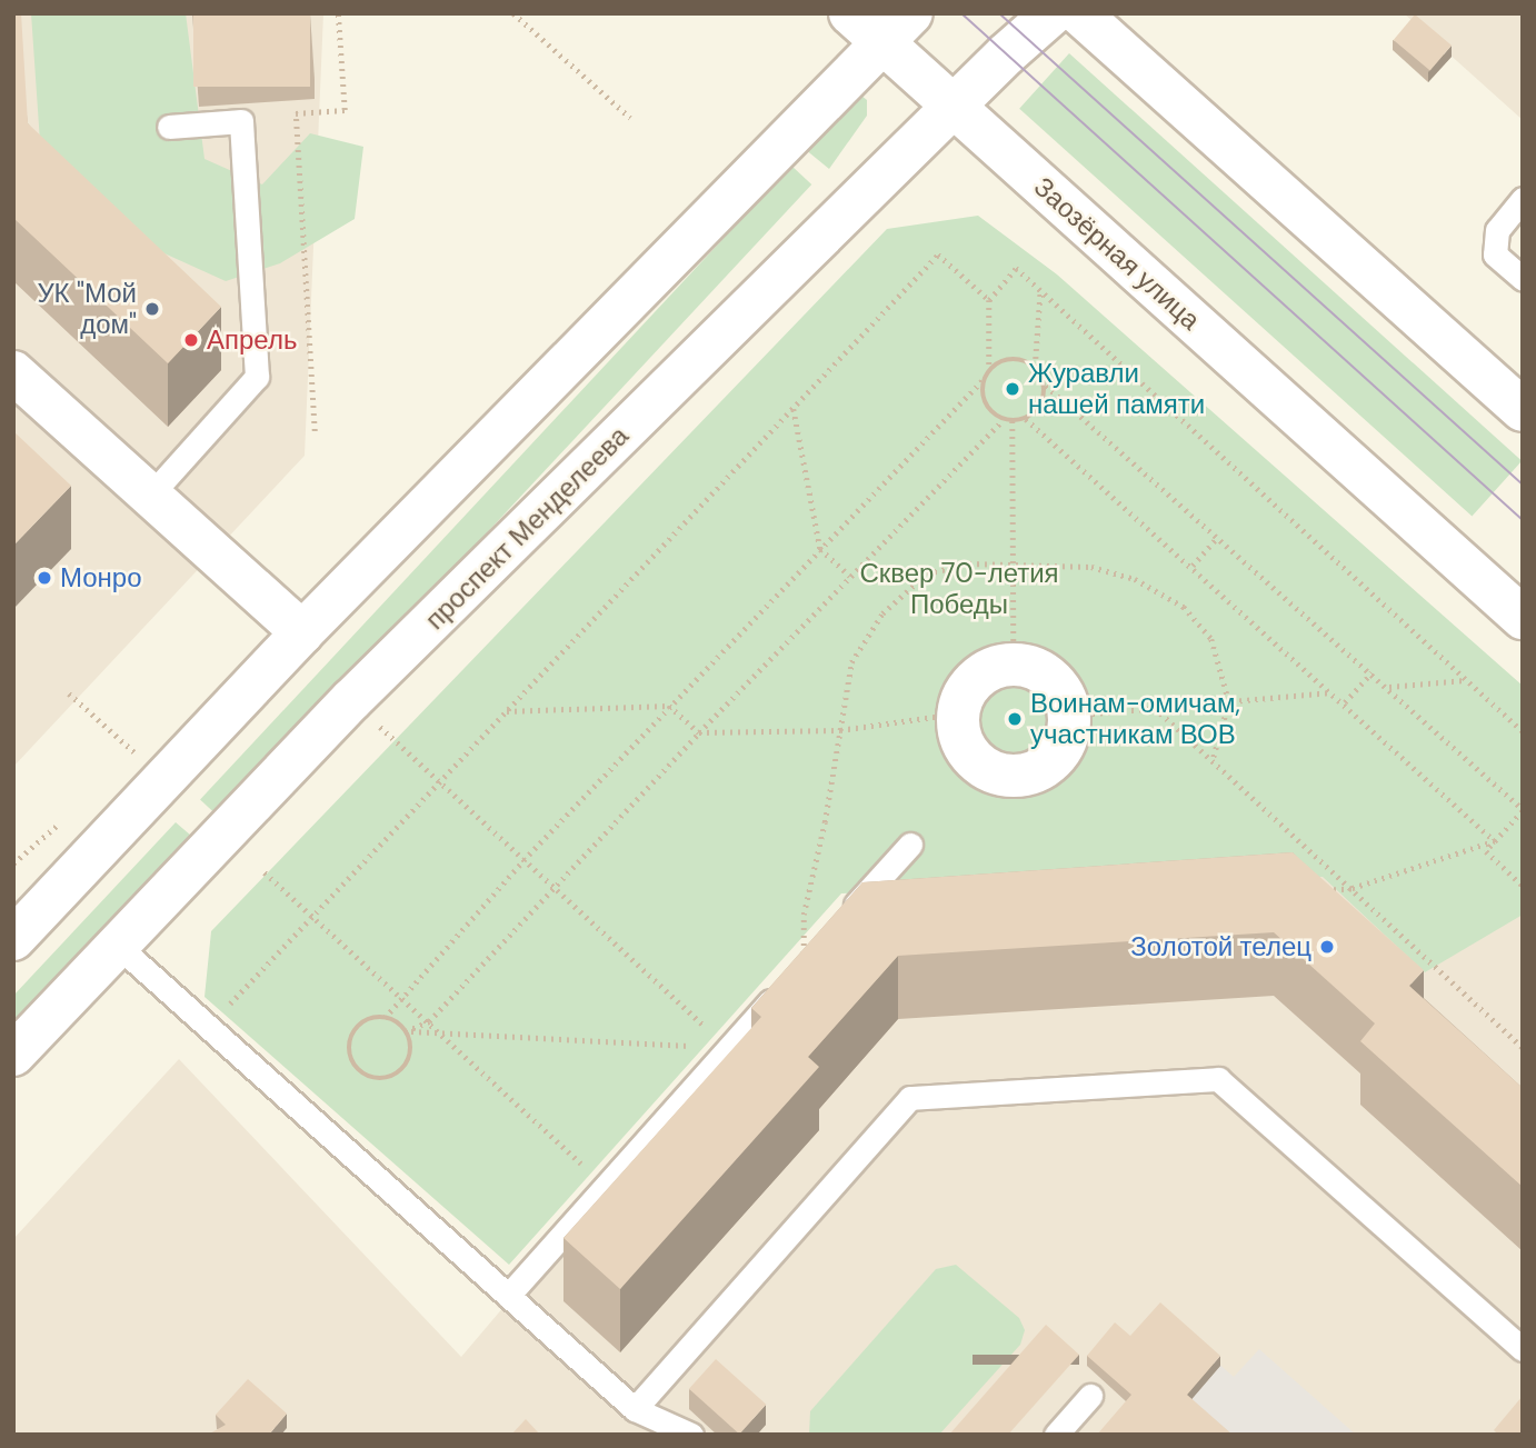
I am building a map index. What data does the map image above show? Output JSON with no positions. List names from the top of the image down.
{
  "streets": {
    "main road": ["Заозёрная улица", "проспект Менделеева"]
  },
  "crossings": [
    ["Заозёрная улица", "проспект Менделеева"]
  ],
  "parks": ["Сквер 70-летия Победы"],
  "places": [
    "УК \"Мой дом\"",
    "Апрель",
    "Журавли нашей памяти",
    "Монро",
    "Воинам-омичам, участникам ВОВ",
    "Золотой телец"
  ]
}
